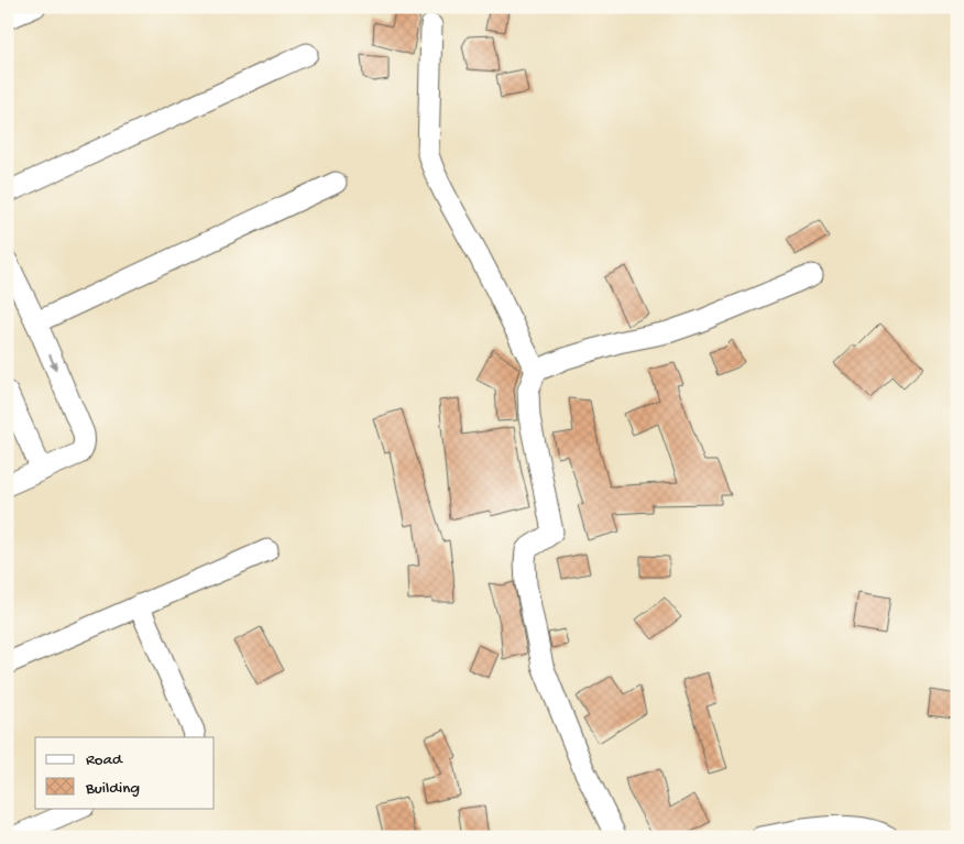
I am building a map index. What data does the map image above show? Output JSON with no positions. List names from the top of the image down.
{
  "legend": ["Road", "Building"]
}
